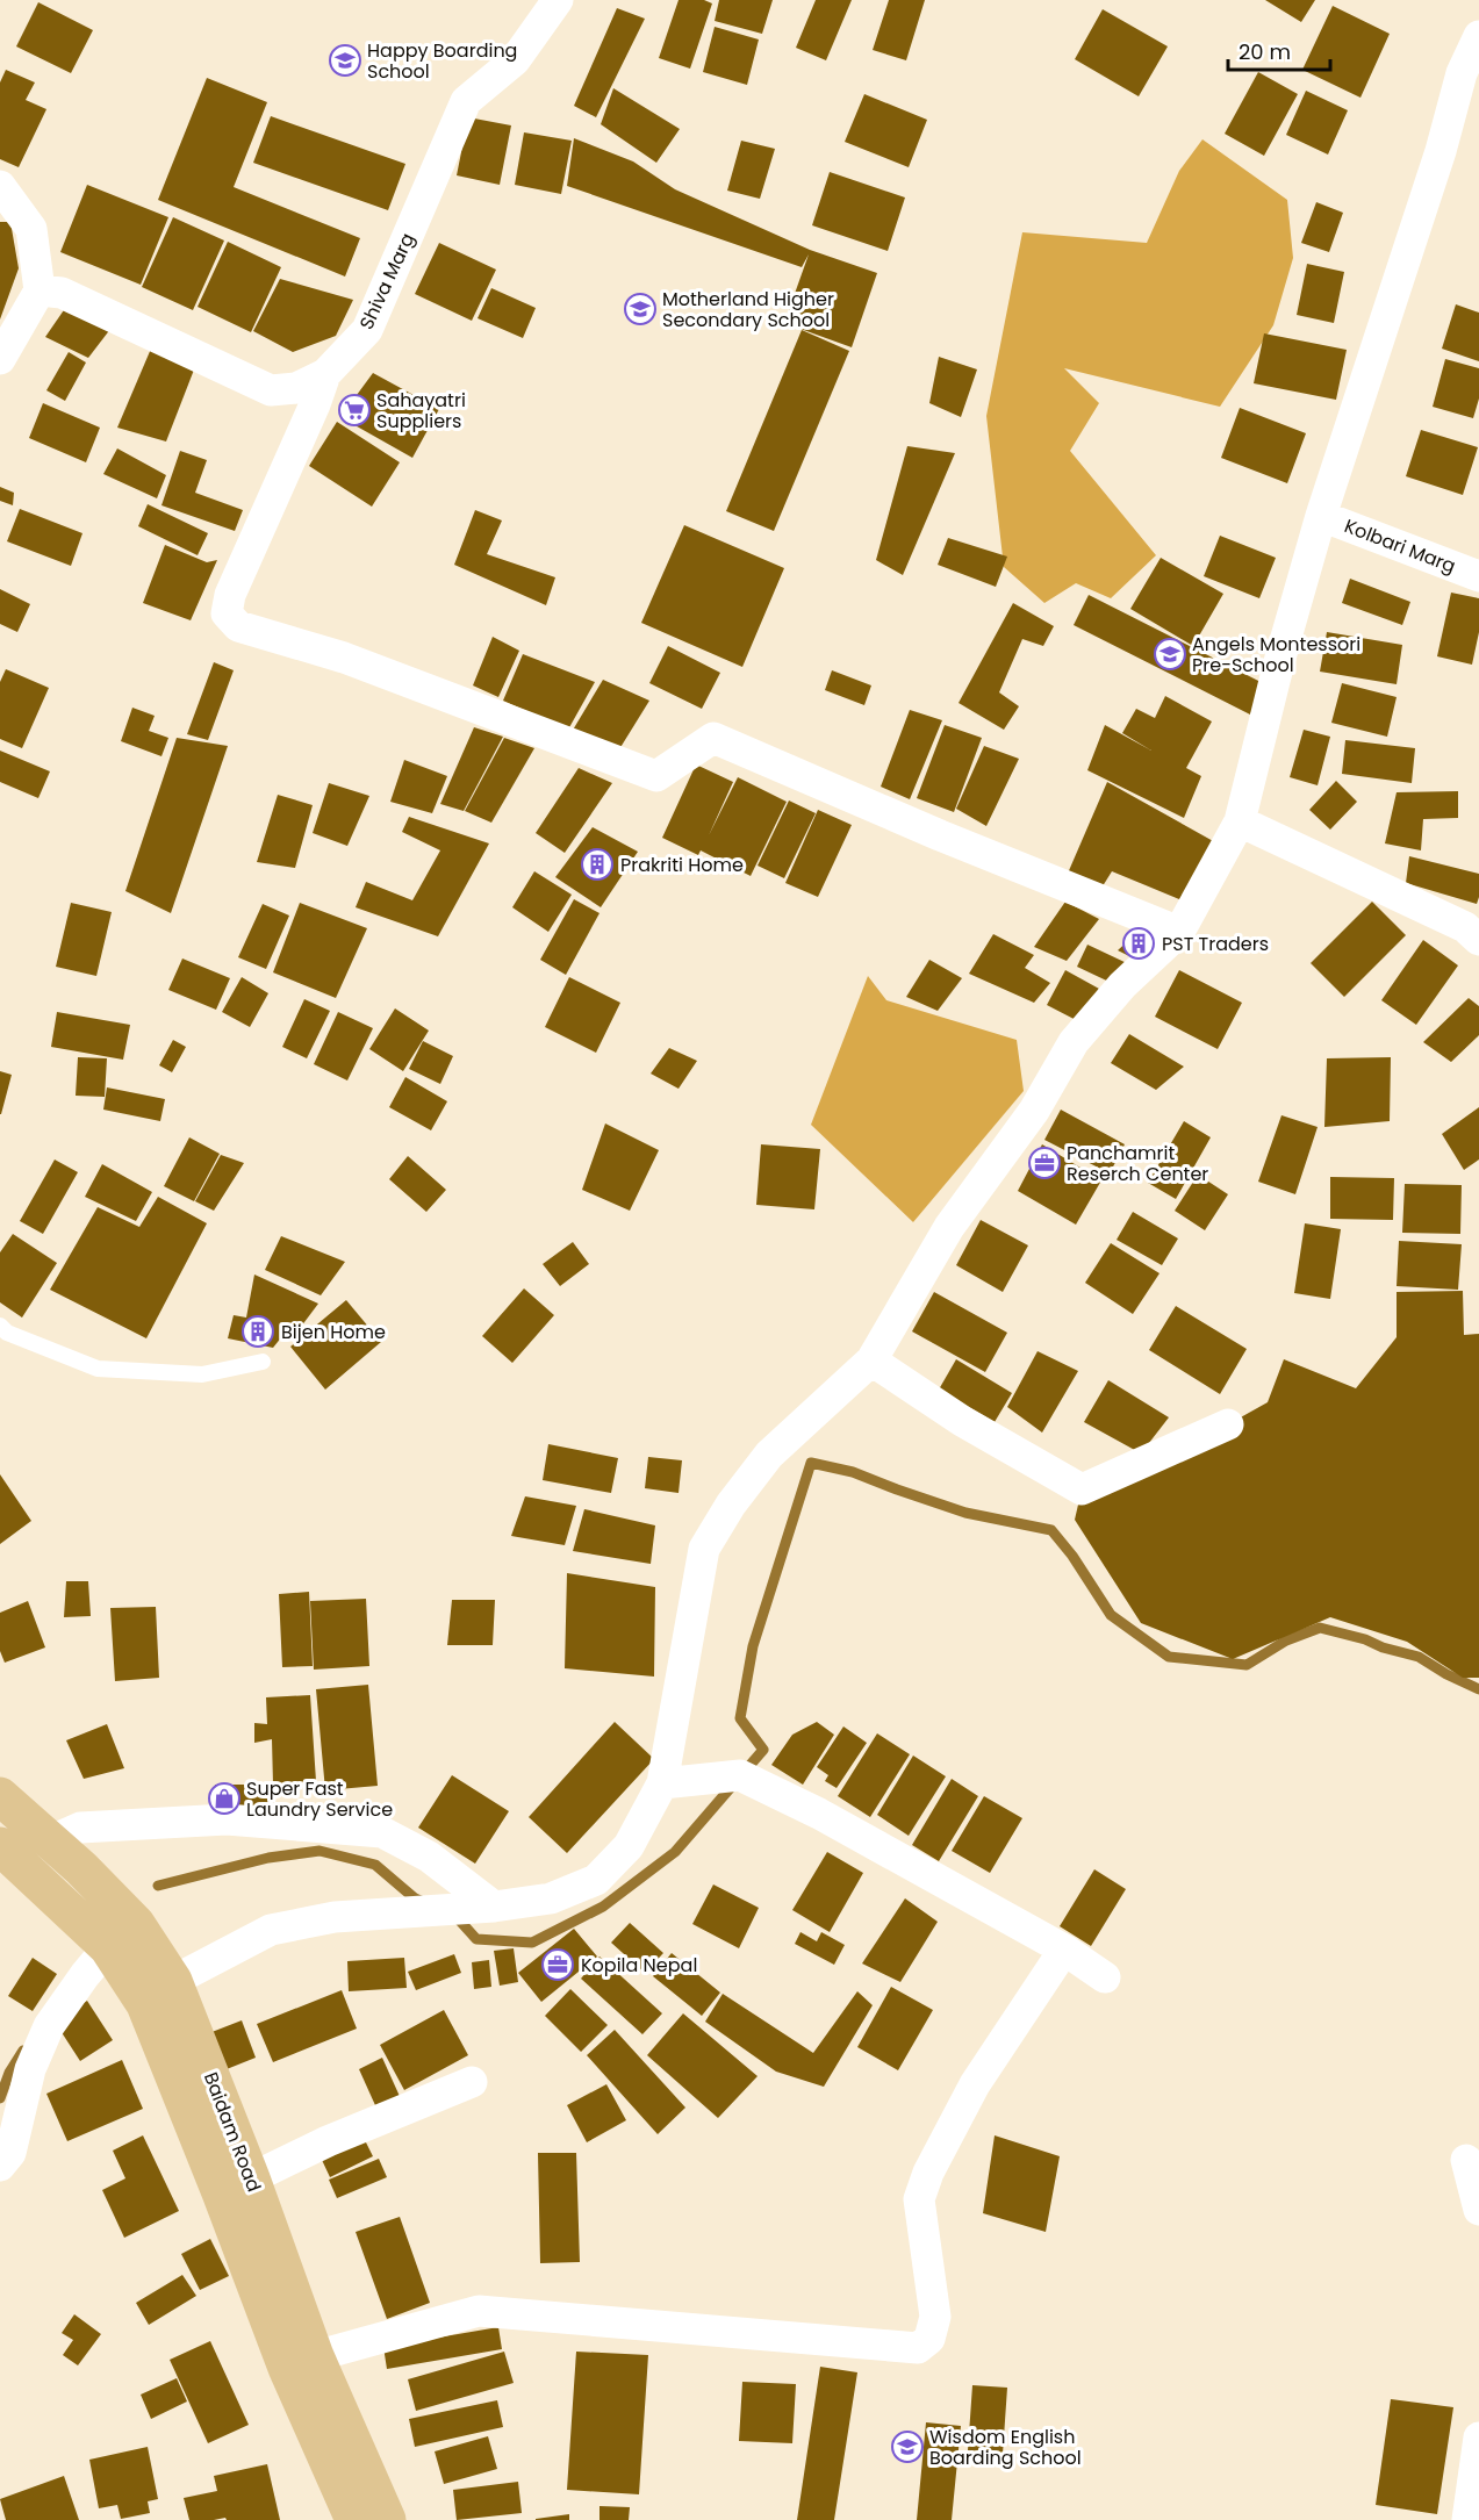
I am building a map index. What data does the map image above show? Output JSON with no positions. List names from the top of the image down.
{
  "streets": {
    "main road": ["Baidam Road"],
    "street": ["Shiva Marg", "Kolbari Marg"]
  },
  "places": {
    "school or university": [
      "Happy Boarding School",
      "Motherland Higher Secondary School",
      "Angels Montessori Pre-School",
      "Wisdom English Boarding School"
    ],
    "supermarket": ["Sahayatri Suppliers"],
    "building": ["Prakriti Home", "PST Traders", "Bijen Home"],
    "office": ["Panchamrit Reserch Center", "Kopila Nepal"],
    "shop": ["Super Fast Laundry Service"]
  },
  "scale_bar": "20 m"
}
